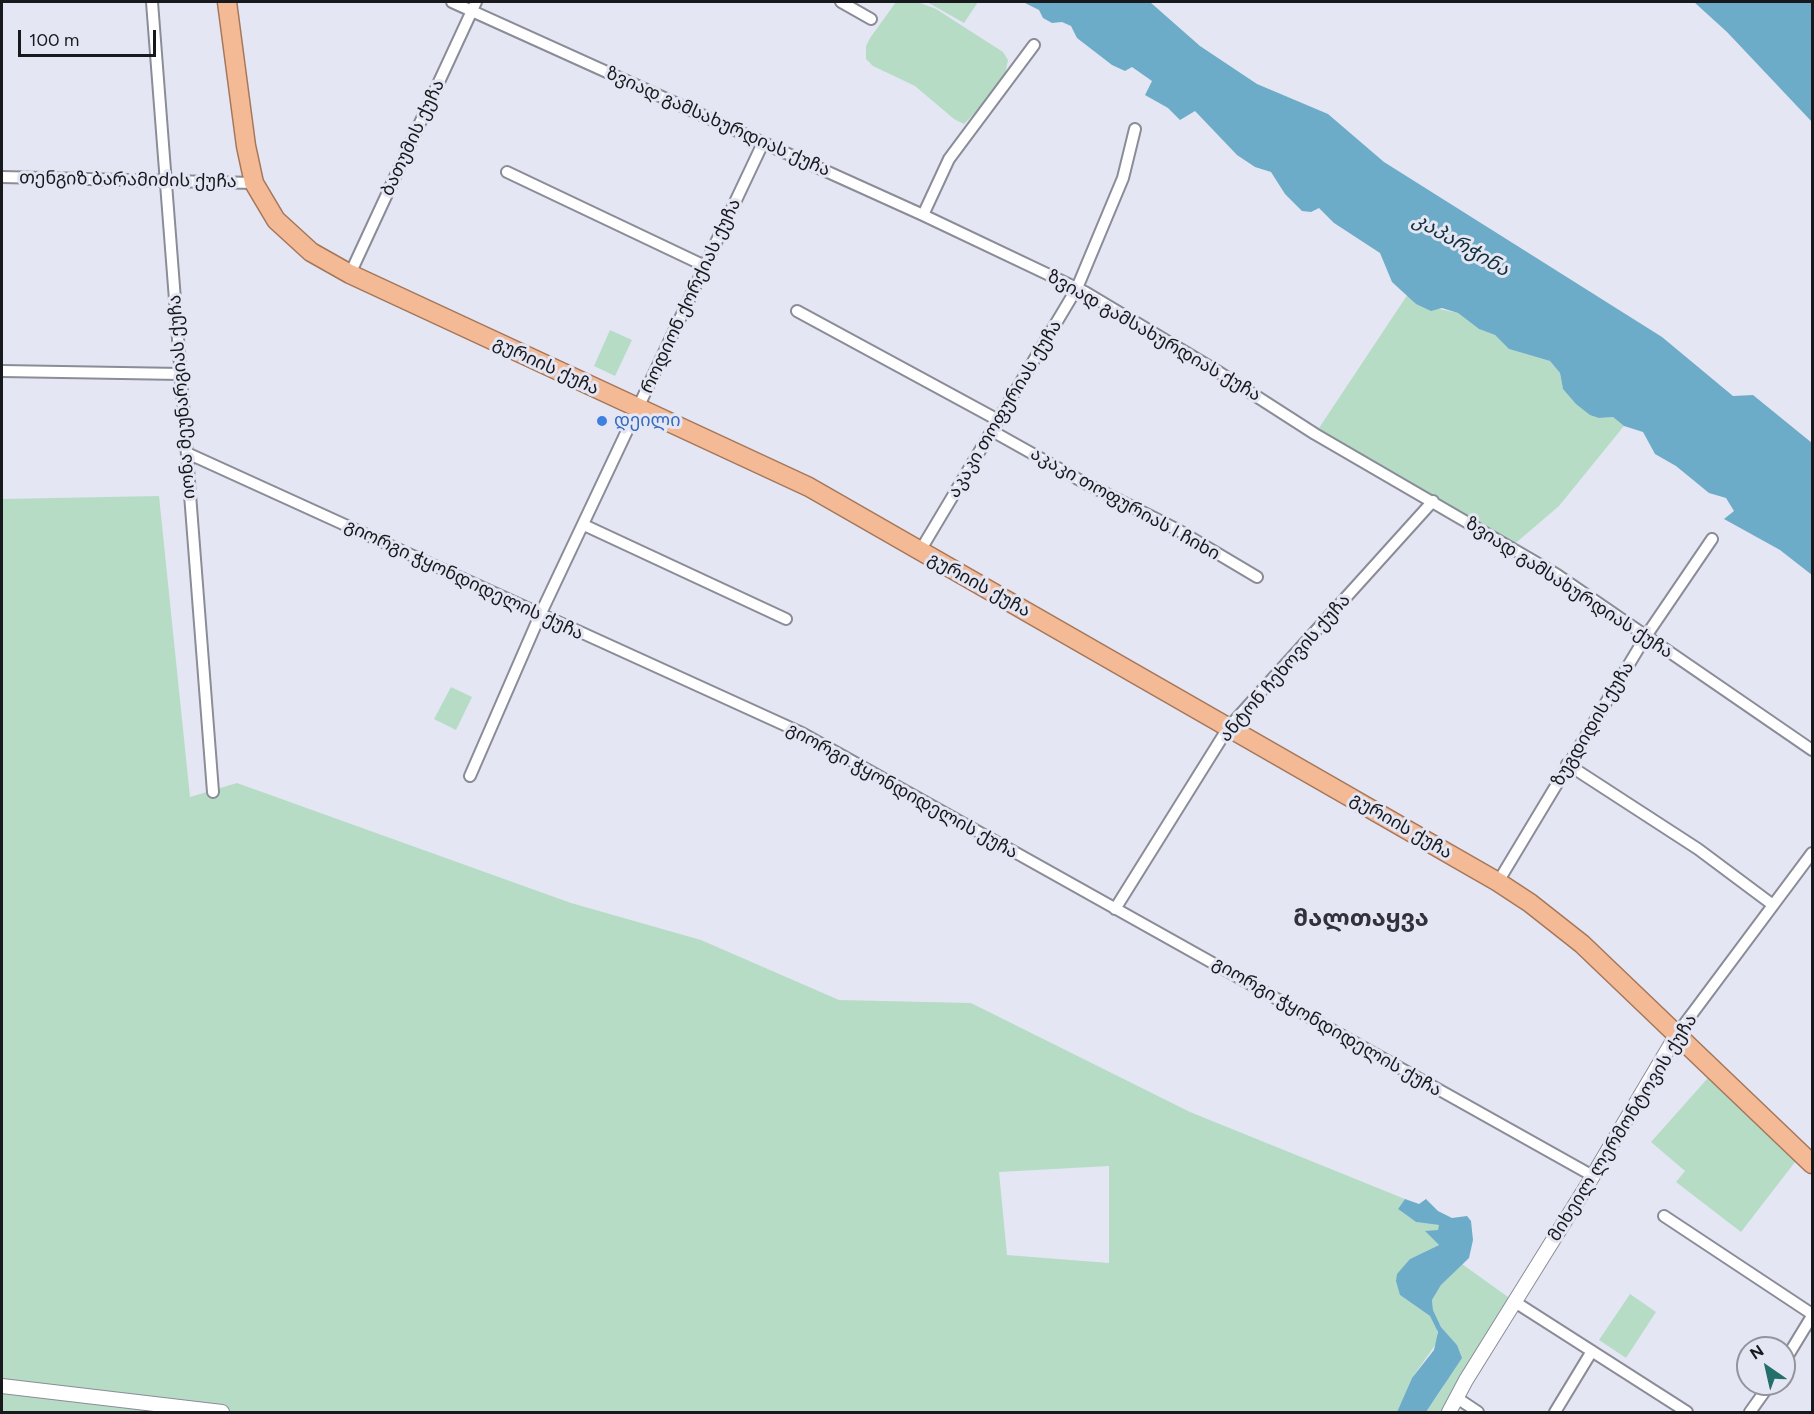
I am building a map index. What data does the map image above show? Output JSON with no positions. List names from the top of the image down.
{
  "streets": {
    "highway": ["გურიის ქუჩა"],
    "street": [
      "ზვიად გამსახურდიას ქუჩა",
      "ბათუმის ქუჩა",
      "თენგიზ ბარამიძის ქუჩა",
      "როდიონ ქორქიას ქუჩა",
      "იონა მეუნარგიას ქუჩა",
      "აკაკი თოფურიას ქუჩა",
      "აკაკი თოფურიას I ჩიხი",
      "გიორგი ჭყონდიდელის ქუჩა",
      "ანტონ ჩეხოვის ქუჩა",
      "ზუგდიდის ქუჩა",
      "მიხეილ ლერმონტოვის ქუჩა"
    ]
  },
  "crossings": [
    ["ზვიად გამსახურდიას ქუჩა", "ბათუმის ქუჩა"],
    ["ზვიად გამსახურდიას ქუჩა", "როდიონ ქორქიას ქუჩა"],
    ["ზვიად გამსახურდიას ქუჩა", "აკაკი თოფურიას ქუჩა"],
    ["ზვიად გამსახურდიას ქუჩა", "ანტონ ჩეხოვის ქუჩა"],
    ["ზვიად გამსახურდიას ქუჩა", "ზუგდიდის ქუჩა"],
    ["ბათუმის ქუჩა", "გურიის ქუჩა"],
    ["თენგიზ ბარამიძის ქუჩა", "გურიის ქუჩა"],
    ["თენგიზ ბარამიძის ქუჩა", "იონა მეუნარგიას ქუჩა"],
    ["როდიონ ქორქიას ქუჩა", "გურიის ქუჩა"],
    ["როდიონ ქორქიას ქუჩა", "გიორგი ჭყონდიდელის ქუჩა"],
    ["გურიის ქუჩა", "აკაკი თოფურიას ქუჩა"],
    ["გურიის ქუჩა", "ანტონ ჩეხოვის ქუჩა"],
    ["გურიის ქუჩა", "ზუგდიდის ქუჩა"],
    ["გურიის ქუჩა", "მიხეილ ლერმონტოვის ქუჩა"],
    ["იონა მეუნარგიას ქუჩა", "გიორგი ჭყონდიდელის ქუჩა"],
    ["აკაკი თოფურიას ქუჩა", "აკაკი თოფურიას I ჩიხი"],
    ["გიორგი ჭყონდიდელის ქუჩა", "ანტონ ჩეხოვის ქუჩა"],
    ["გიორგი ჭყონდიდელის ქუჩა", "მიხეილ ლერმონტოვის ქუჩა"]
  ],
  "districts": ["მალთაყვა"],
  "water": ["კაპარჭინა"],
  "places": ["დეილი"],
  "scale_bar": "100 m",
  "north": "top left"
}
